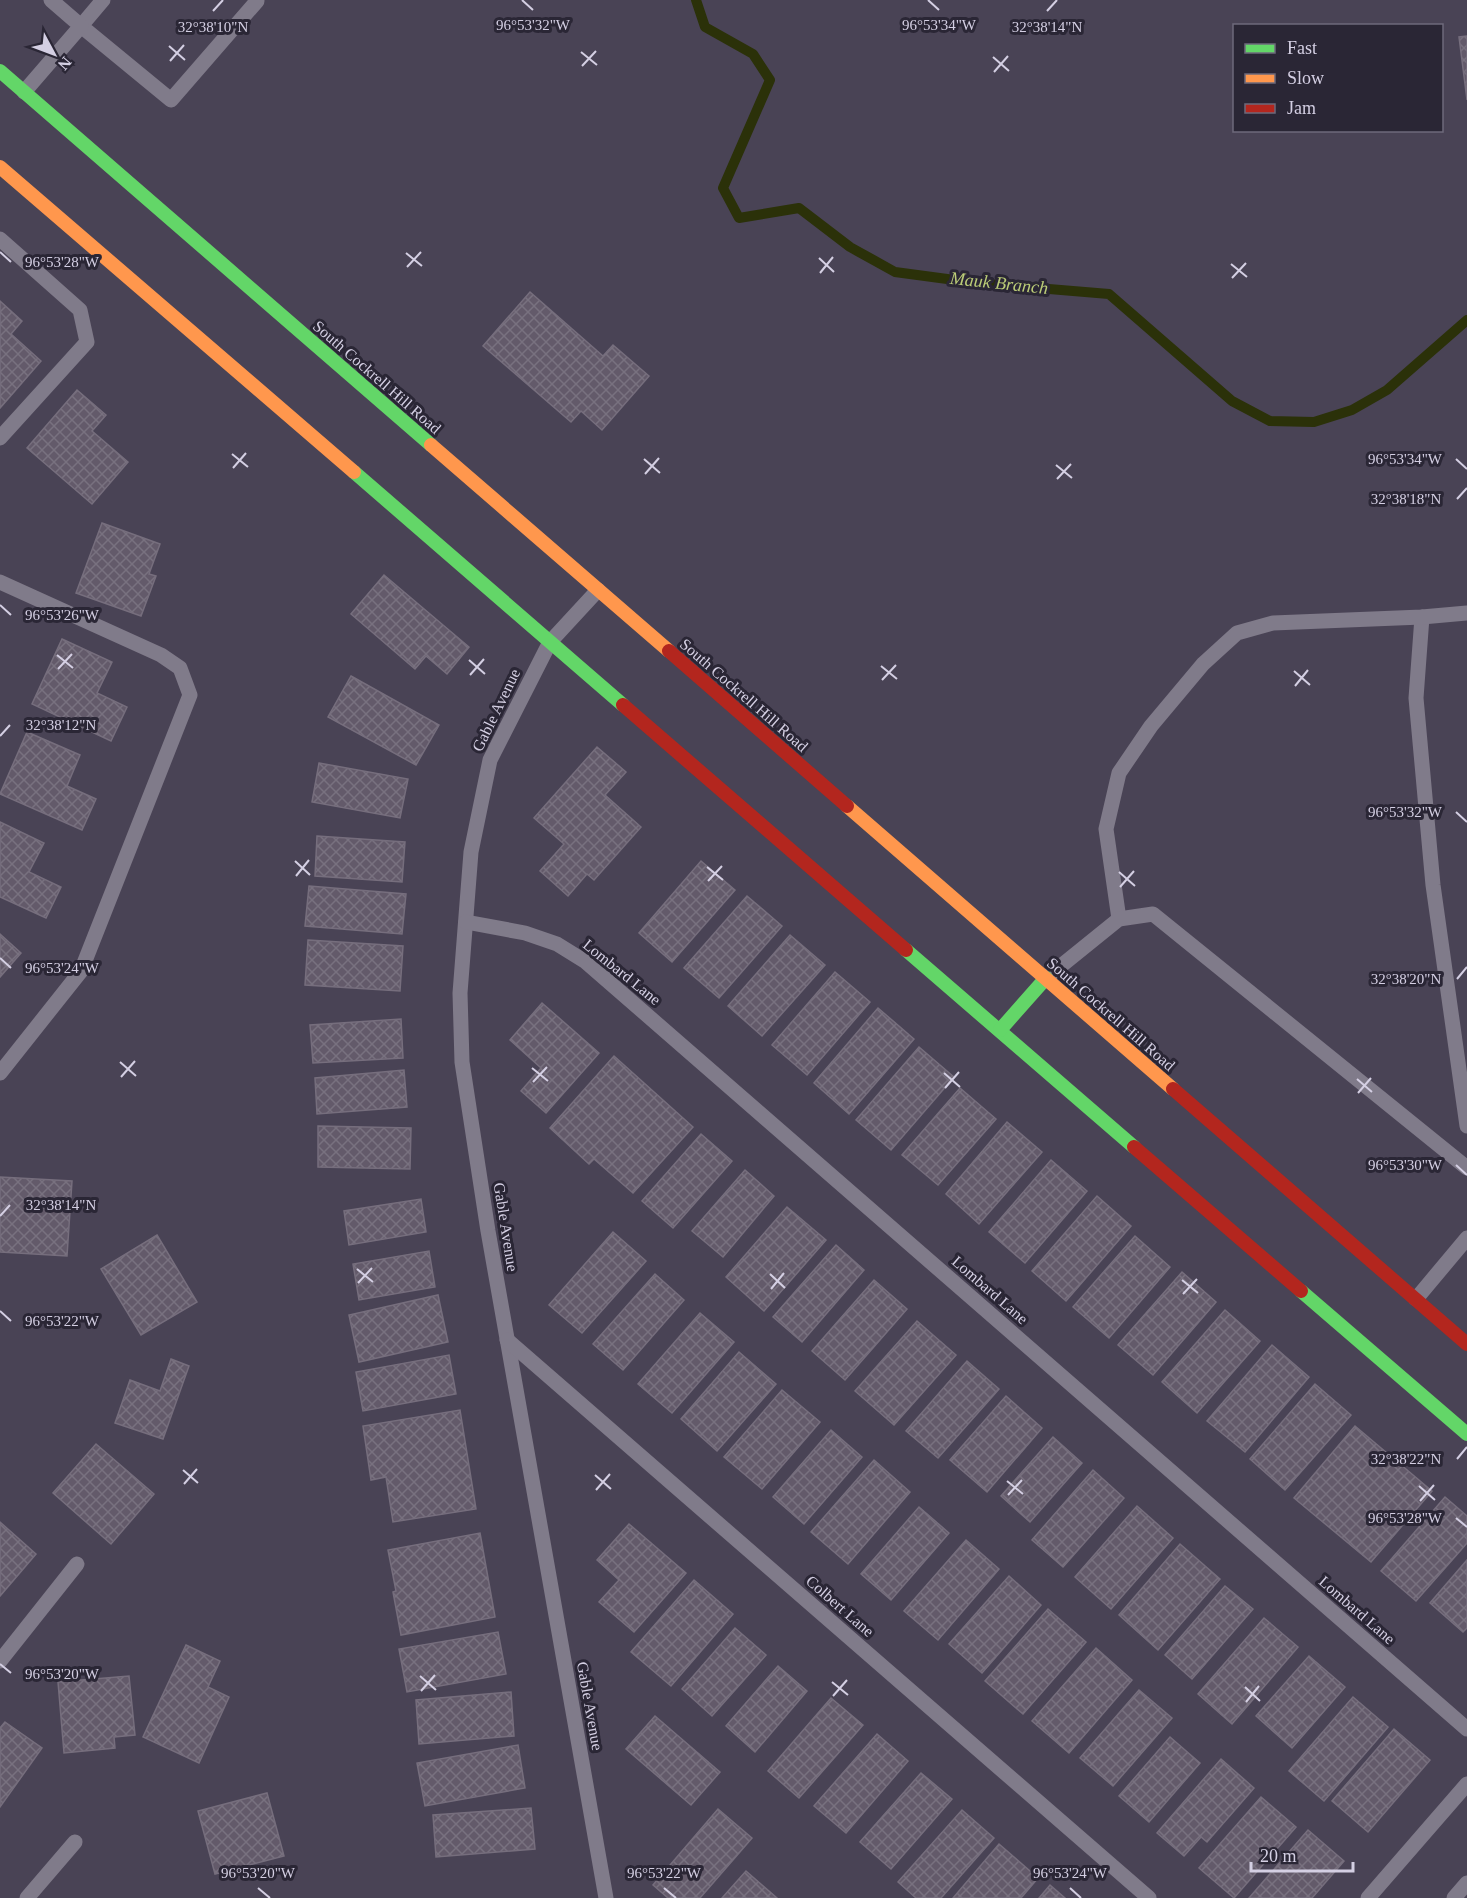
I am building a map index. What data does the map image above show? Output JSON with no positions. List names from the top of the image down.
{
  "streets": {
    "main road": ["South Cockrell Hill Road"],
    "street": ["Gable Avenue", "Lombard Lane", "Colbert Lane"]
  },
  "crossings": [
    ["South Cockrell Hill Road", "Gable Avenue"],
    ["Gable Avenue", "Lombard Lane"],
    ["Gable Avenue", "Colbert Lane"]
  ],
  "water": ["Mauk Branch"],
  "legend": ["Fast", "Slow", "Jam"],
  "scale_bar": "20 m",
  "north": "bottom right",
  "coordinates": [
    "96°53'32\"W",
    "96°53'34\"W",
    "32°38'10\"N",
    "32°38'14\"N",
    "96°53'28\"W",
    "32°38'18\"N",
    "96°53'26\"W",
    "32°38'12\"N",
    "96°53'24\"W",
    "32°38'20\"N",
    "96°53'30\"W",
    "96°53'22\"W",
    "32°38'22\"N",
    "96°53'20\"W"
  ]
}
